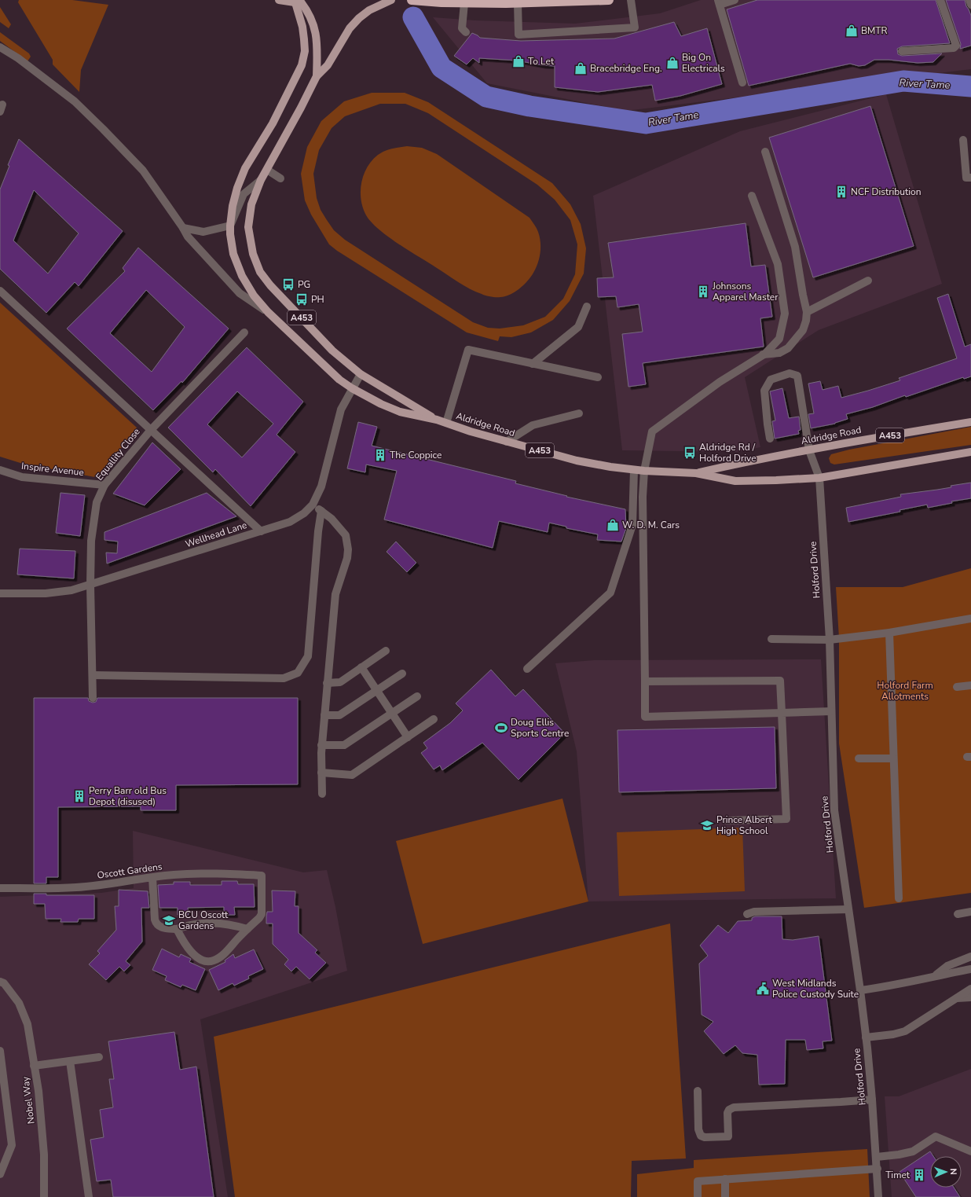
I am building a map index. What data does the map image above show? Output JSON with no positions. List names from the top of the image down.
{
  "streets": {
    "main road": ["A453", "Aldridge Road"],
    "street": [
      "Equallity Close",
      "Inspire Avenue",
      "Wellhead Lane",
      "Holford Drive",
      "Oscott Gardens",
      "Nobel Way"
    ]
  },
  "crossings": [
    ["Aldridge Road", "Wellhead Lane"],
    ["Aldridge Road", "Holford Drive"],
    ["Equallity Close", "Inspire Avenue"],
    ["Equallity Close", "Wellhead Lane"]
  ],
  "water": ["River Tame"],
  "parks": ["Holford Farm Allotments"],
  "places": {
    "shop": [
      "BMTR",
      "To Let",
      "Big On Electricals",
      "Bracebridge Eng.",
      "W. D. M. Cars"
    ],
    "building": [
      "NCF Distribution",
      "Johnsons Apparel Master",
      "The Coppice",
      "Perry Barr old Bus Depot (disused)",
      "Timet"
    ],
    "bus stop": ["PG", "PH", "Aldridge Rd / Holford Drive"],
    "sports": ["Doug Ellis Sports Centre"],
    "school or university": ["Prince Albert High School", "BCU Oscott Gardens"],
    "public building": ["West Midlands Police Custody Suite"]
  },
  "north": "right"
}
